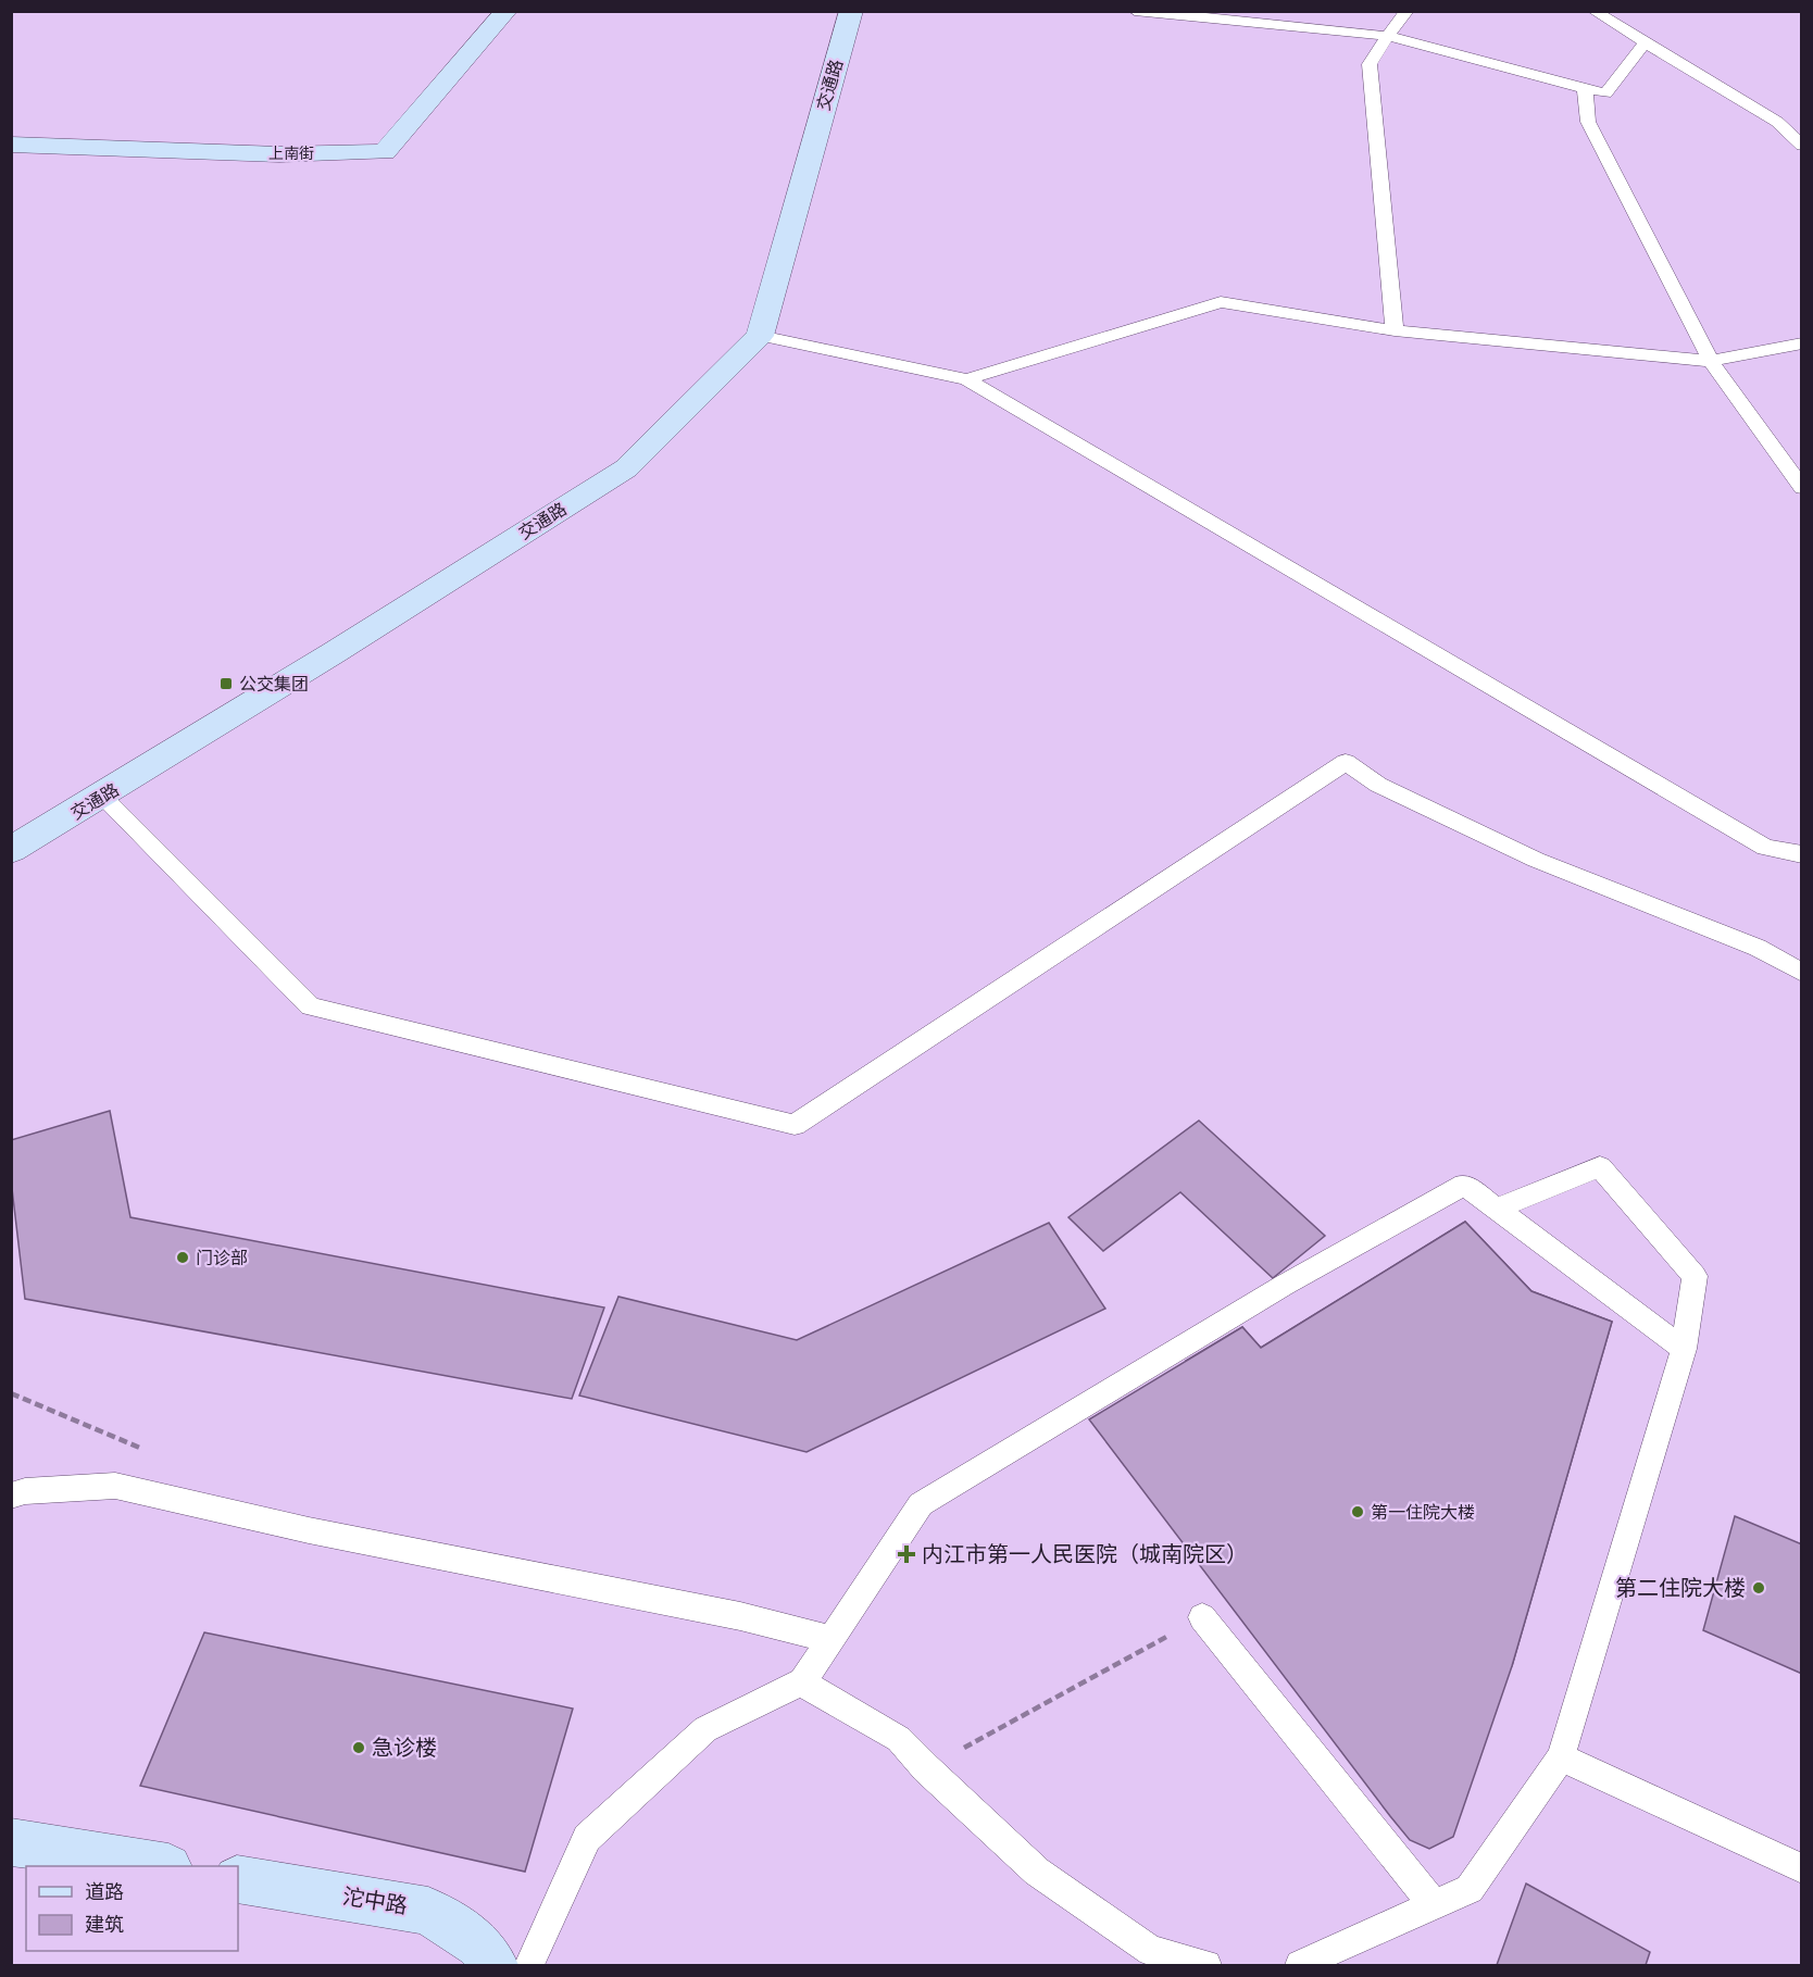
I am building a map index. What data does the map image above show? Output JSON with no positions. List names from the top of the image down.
{
  "streets": {
    "main road": ["交通路", "上南街", "沱中路"]
  },
  "places": {
    "transit": ["公交集团"],
    "other": [
      "门诊部",
      "第一住院大楼",
      "第二住院大楼",
      "急诊楼"
    ],
    "health": ["内江市第一人民医院（城南院区）"]
  },
  "legend": ["道路", "建筑"]
}
